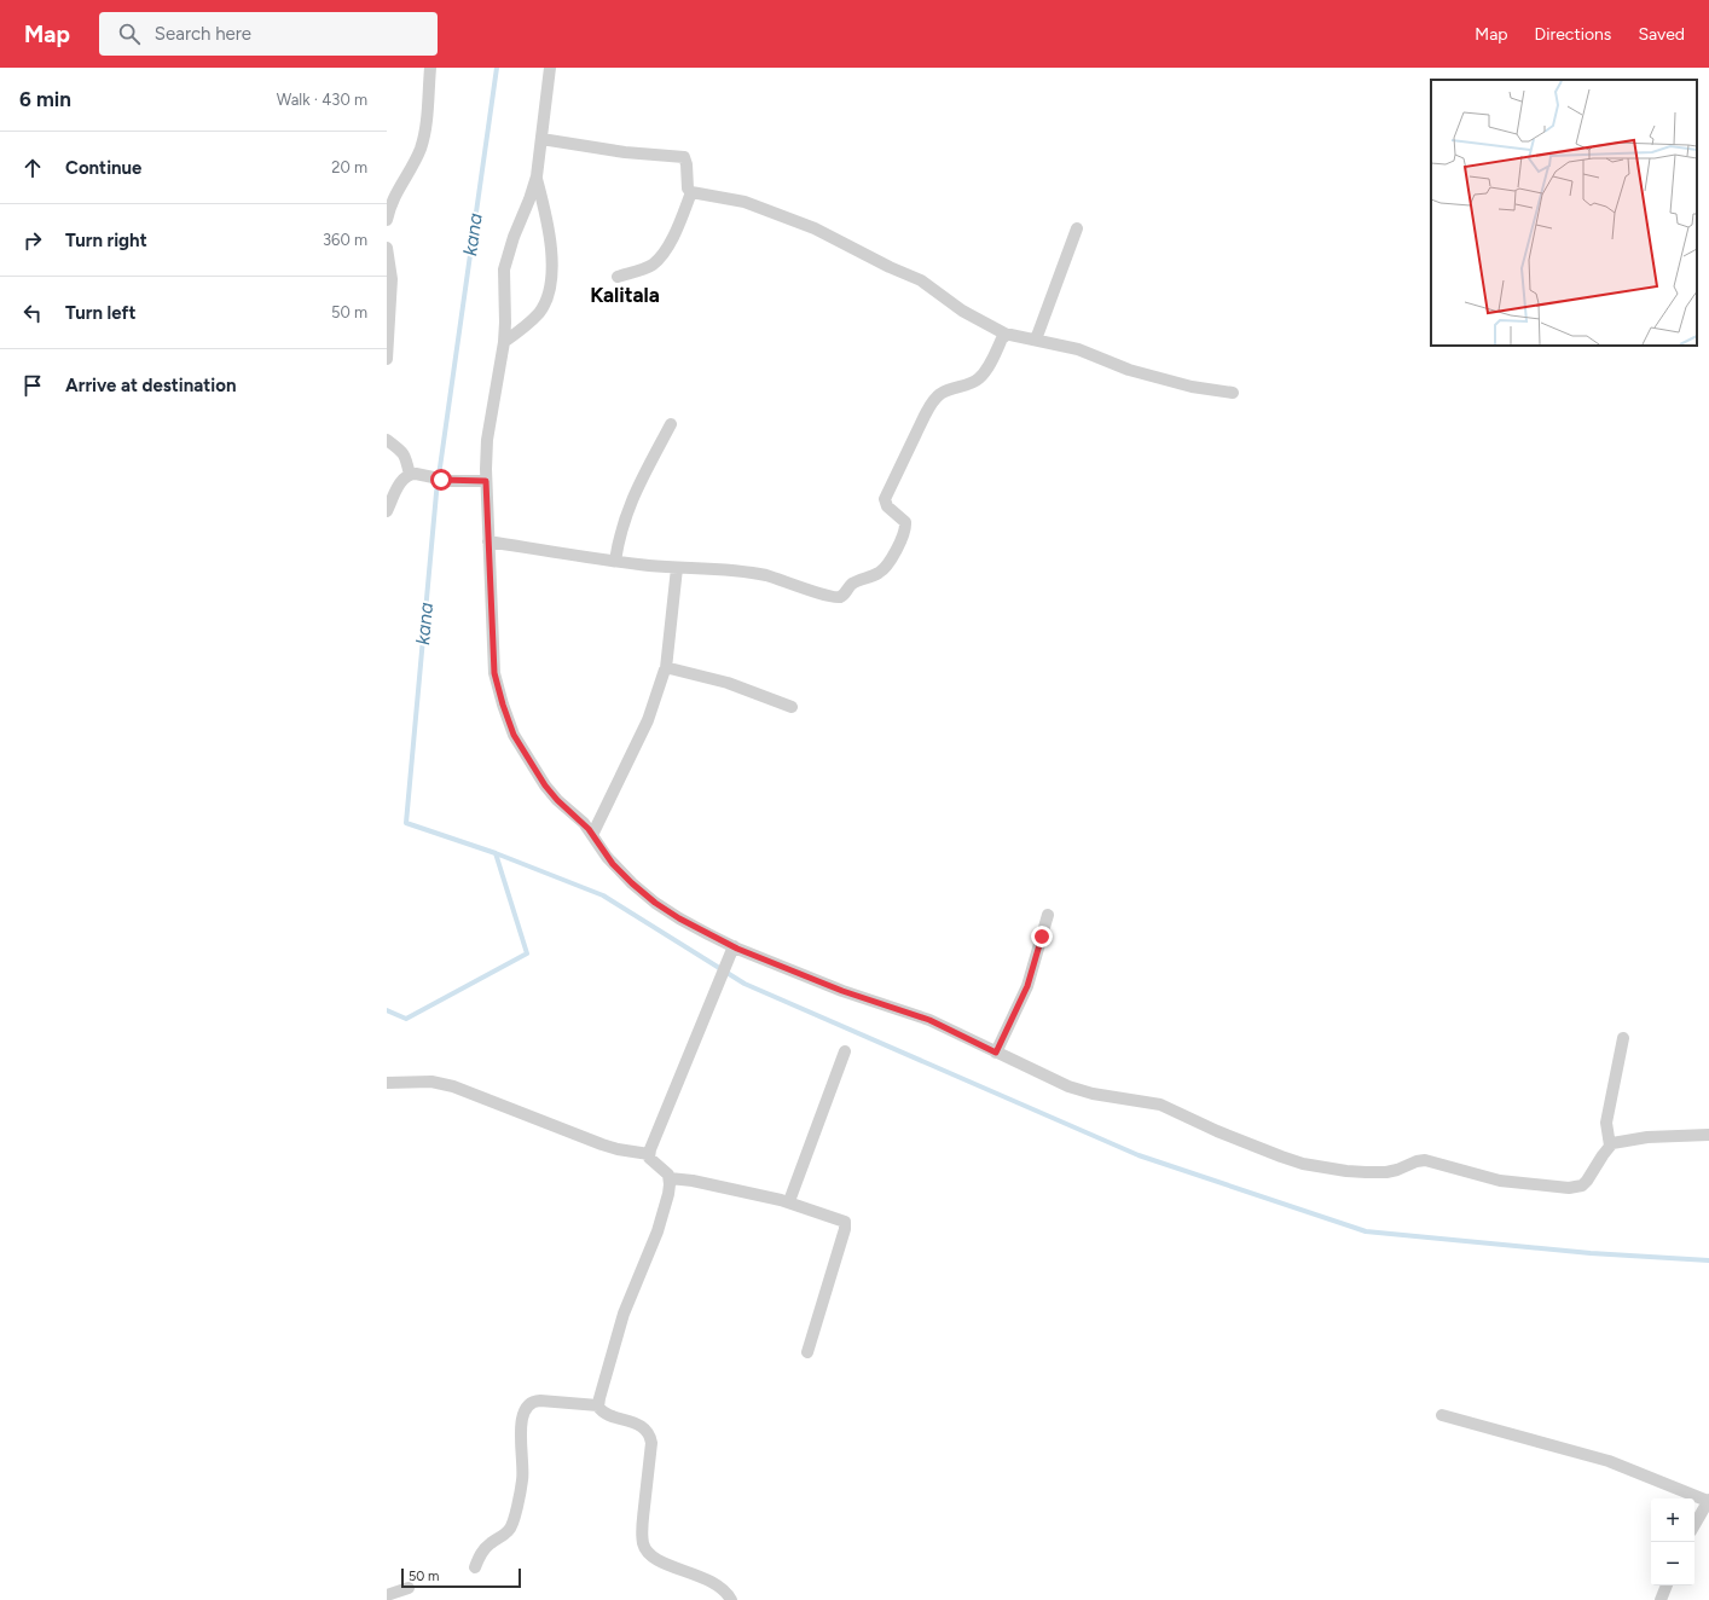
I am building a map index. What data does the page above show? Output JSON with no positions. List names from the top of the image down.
{
  "districts": ["Kalitala"],
  "water": ["kana"],
  "scale_bar": "50 m",
  "page": {
    "header": "Map",
    "search": "Search here",
    "nav": ["Map", "Directions", "Saved"],
    "heading": ["6 min", "Walk · 430 m"],
    "list": [
      ["Continue", "20 m"],
      ["Turn right", "360 m"],
      ["Turn left", "50 m"],
      "Arrive at destination"
    ],
    "map_buttons": ["+", "−"],
    "scale": "50 m"
  }
}
